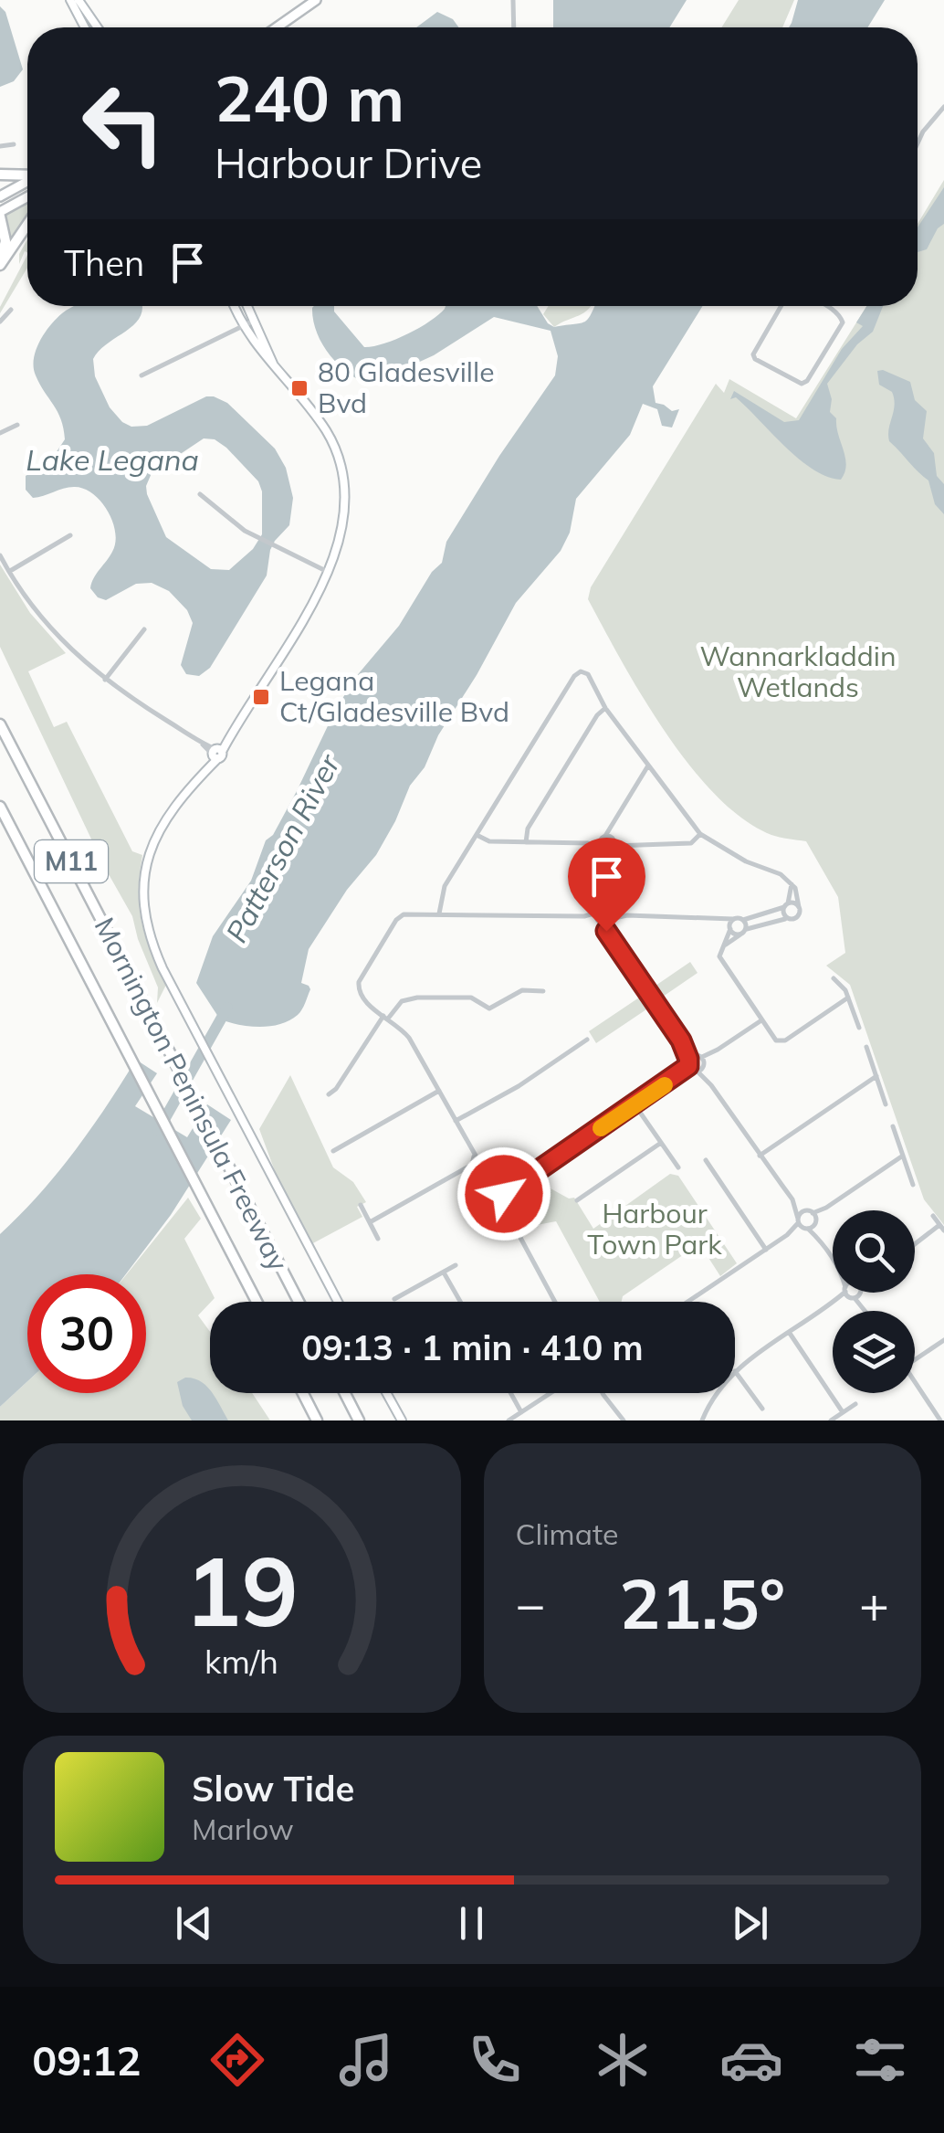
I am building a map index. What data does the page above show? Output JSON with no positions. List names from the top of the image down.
{
  "streets": {
    "highway": ["M11", "Mornington Peninsula Freeway"]
  },
  "water": ["Lake Legana", "Patterson River"],
  "parks": ["Wannarkladdin Wetlands", "Harbour Town Park"],
  "places": {
    "transit": ["80 Gladesville Bvd", "Legana Ct/Gladesville Bvd"]
  },
  "page": {
    "turn": ["240 m", "Harbour Drive"],
    "then": "Then",
    "limit": "30",
    "trip": "09:13 · 1 min · 410 m",
    "tile": "Climate",
    "heat": ["−", "21.5°", "+"],
    "song": ["Slow Tide", "Marlow"],
    "tabs": "09:12",
    "gauge": ["19", "km/h"]
  }
}
